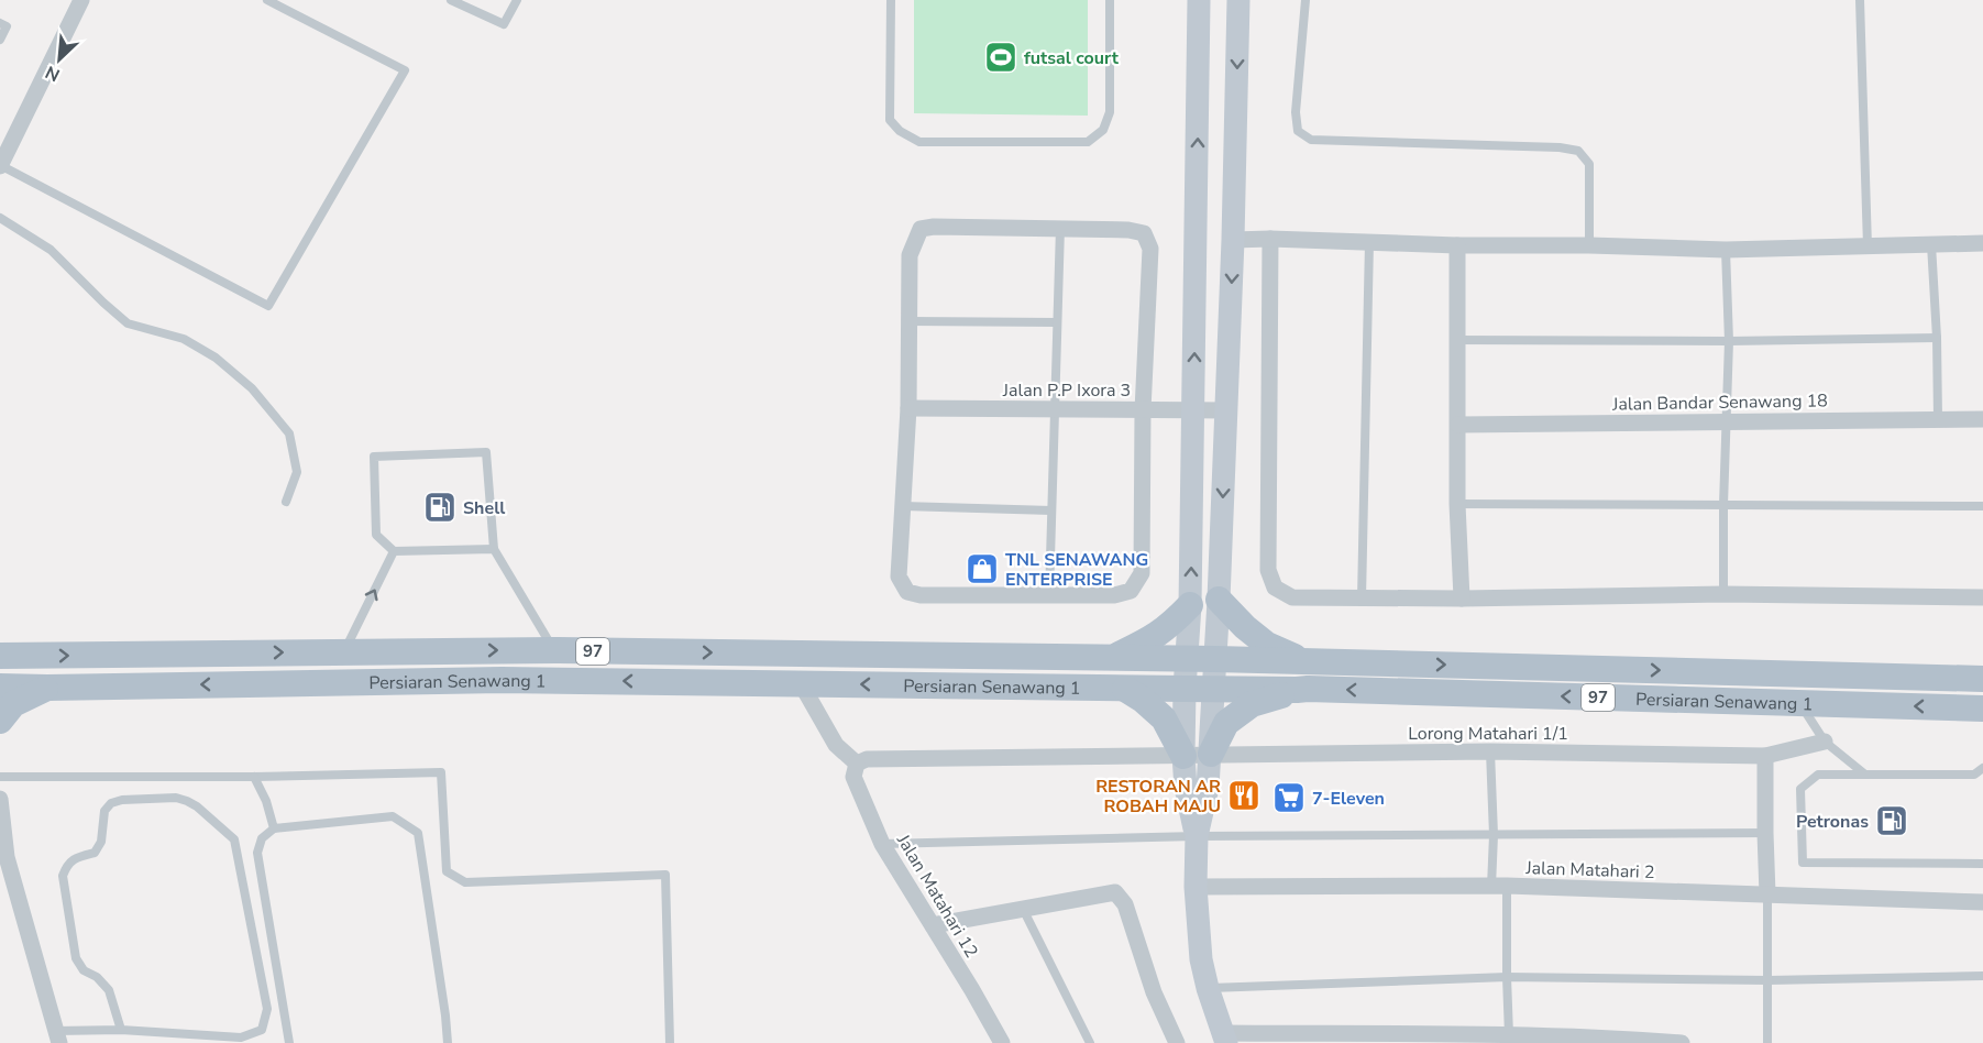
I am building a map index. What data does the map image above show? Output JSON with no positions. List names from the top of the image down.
{
  "streets": {
    "main road": ["97", "Persiaran Senawang 1"],
    "street": [
      "Jalan P.P Ixora 3",
      "Jalan Bandar Senawang 18",
      "Lorong Matahari 1/1",
      "Jalan Matahari 2",
      "Jalan Matahari 12"
    ]
  },
  "crossings": [
    ["Lorong Matahari 1/1", "Jalan Matahari 12"]
  ],
  "places": {
    "sports": ["futsal court"],
    "fuel station": ["Shell", "Petronas"],
    "shop": ["TNL SENAWANG ENTERPRISE"],
    "restaurant": ["RESTORAN AR ROBAH MAJU"],
    "supermarket": ["7-Eleven"]
  },
  "north": "bottom left"
}
